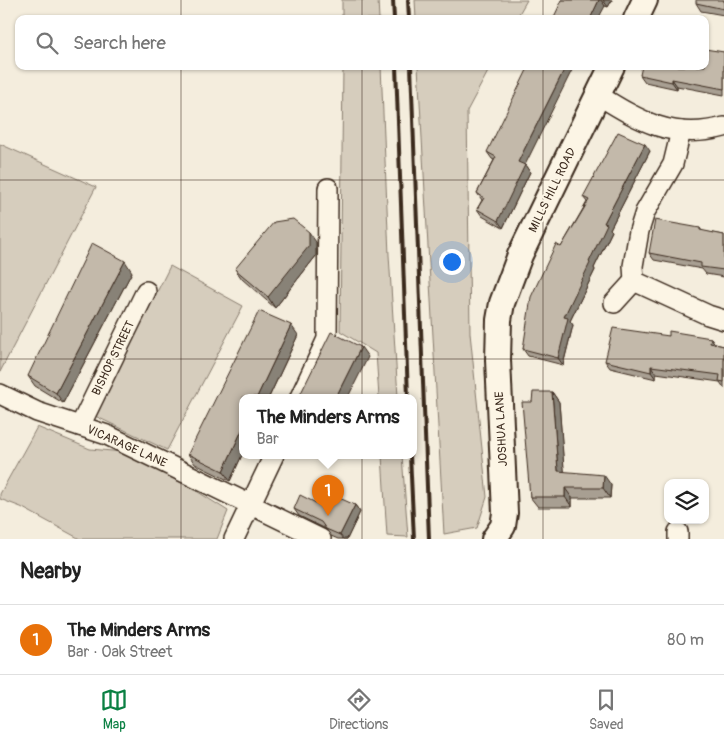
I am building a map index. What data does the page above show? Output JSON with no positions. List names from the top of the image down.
{
  "streets": {
    "street": [
      "MILLS HILL ROAD",
      "BISHOP STREET",
      "JOSHUA LANE",
      "VICARAGE LANE"
    ]
  },
  "crossings": [
    ["MILLS HILL ROAD", "JOSHUA LANE"],
    ["BISHOP STREET", "VICARAGE LANE"]
  ],
  "page": {
    "search": "Search here",
    "popup": ["The Minders Arms", "Bar"],
    "pins": "1",
    "heading": "Nearby",
    "list": [
      {
        "mark": "1",
        "name": "The Minders Arms",
        "note": "Bar · Oak Street",
        "value": "80 m"
      }
    ],
    "nav": ["Map", "Directions", "Saved"]
  }
}
